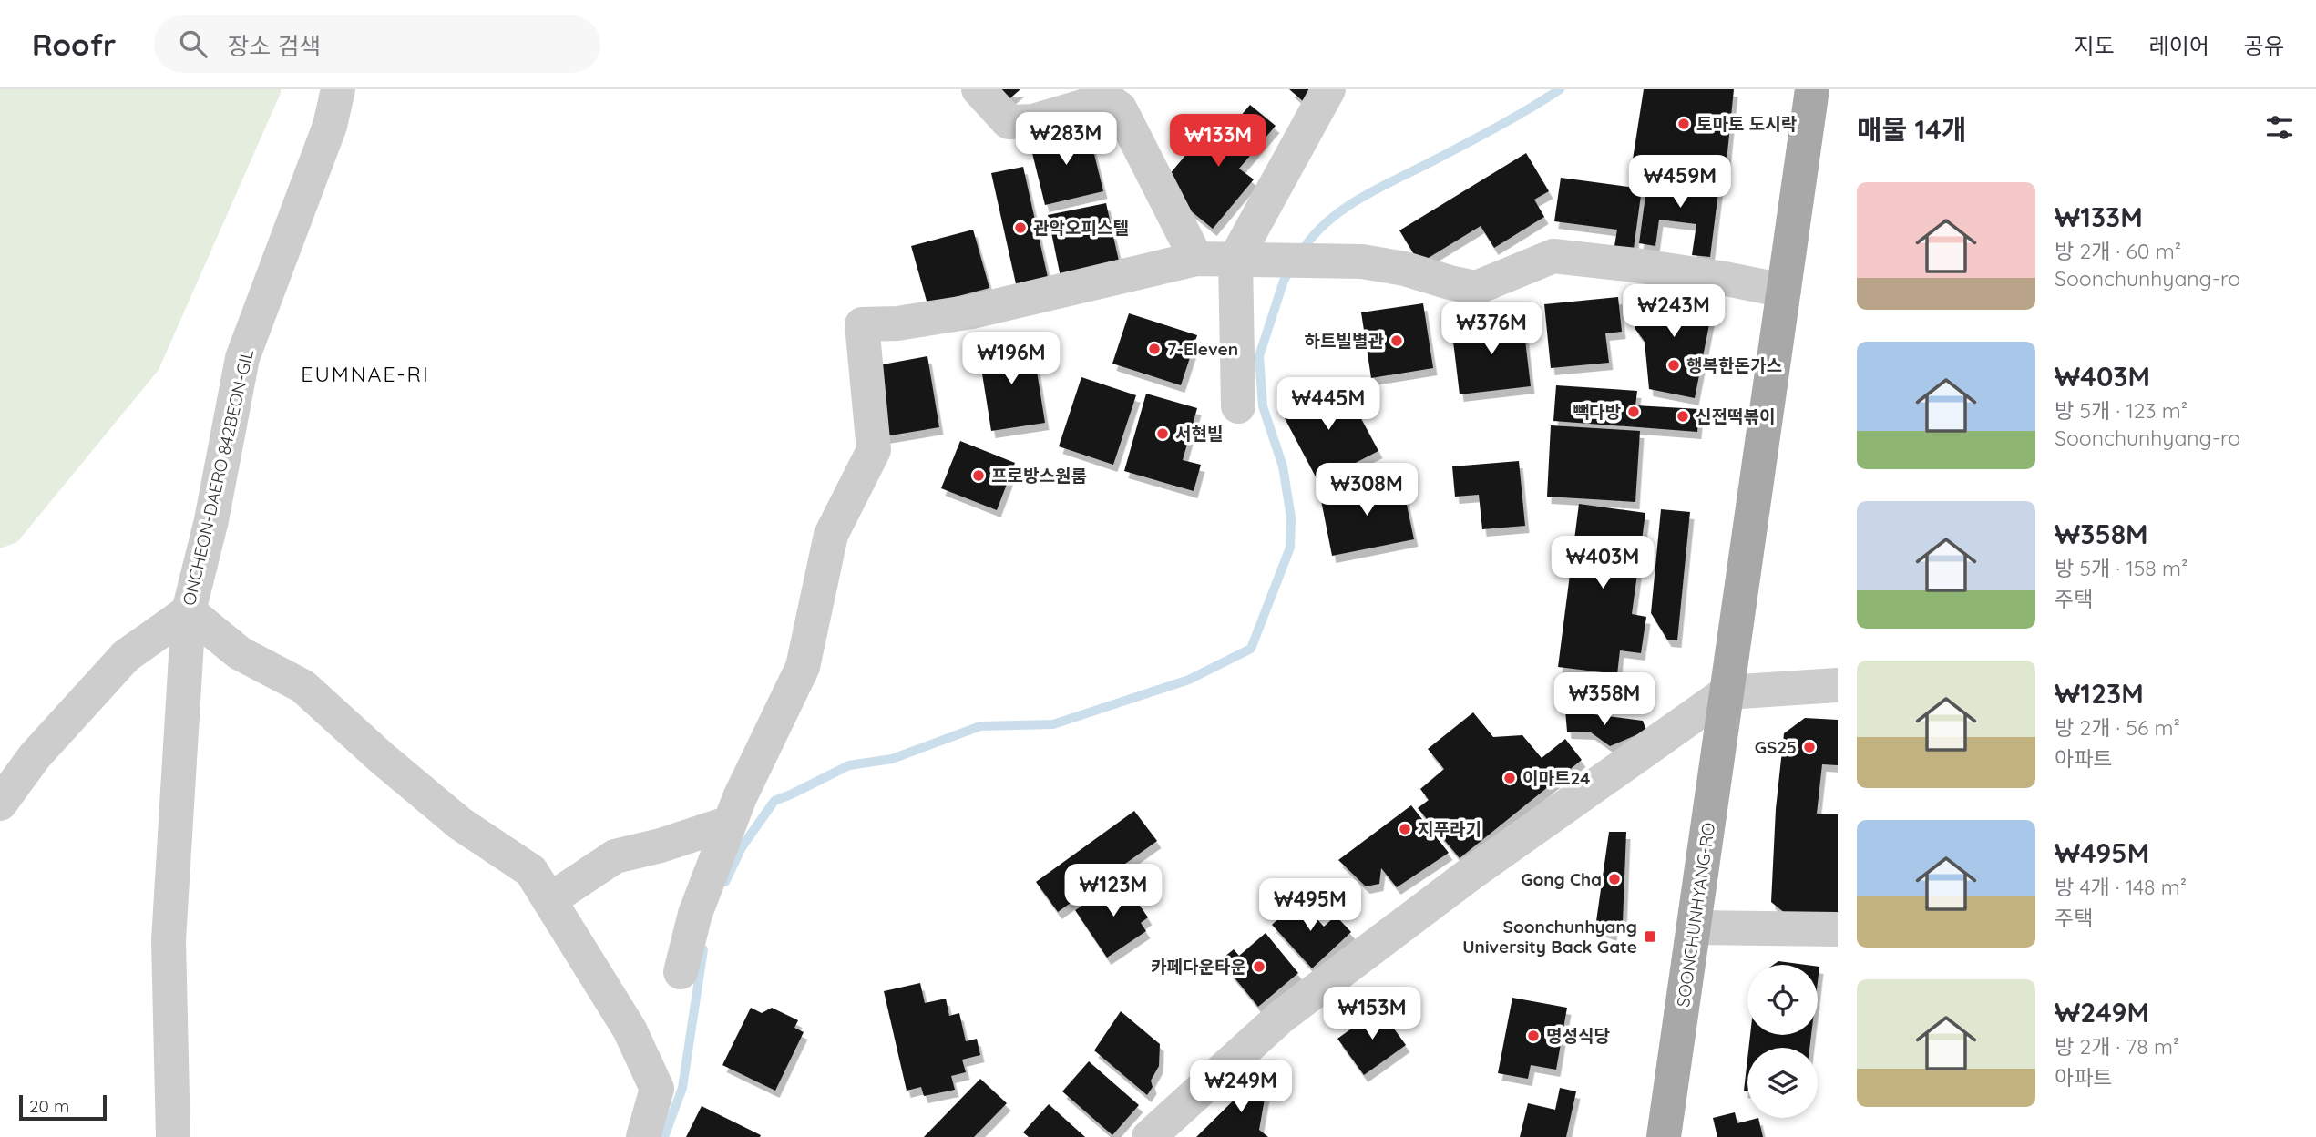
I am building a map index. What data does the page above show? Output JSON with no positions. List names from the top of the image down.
{
  "streets": {
    "main road": ["SOONCHUNHYANG-RO"],
    "street": ["ONCHEON-DAERO 842BEON-GIL"]
  },
  "districts": ["EUMNAE-RI"],
  "places": {
    "other": [
      "토마토 도시락",
      "관악오피스텔",
      "하트빌별관",
      "7-Eleven",
      "행복한돈가스",
      "빽다방",
      "신전떡볶이",
      "서현빌",
      "프로방스원룸",
      "GS25",
      "이마트24",
      "지푸라기",
      "Gong Cha",
      "카페다운타운",
      "명성식당"
    ],
    "transit": ["Soonchunhyang University Back Gate"]
  },
  "scale_bar": "20 m",
  "page": {
    "header": "Roofr",
    "search": "장소 검색",
    "nav": ["지도", "레이어", "공유"],
    "heading": "매물 14개",
    "price": [
      "₩283M",
      "₩133M",
      "₩459M",
      "₩243M",
      "₩376M",
      "₩196M",
      "₩445M",
      "₩308M",
      "₩403M",
      "₩358M",
      "₩123M",
      "₩495M",
      "₩153M",
      "₩249M"
    ],
    "list": [
      {
        "name": "₩133M",
        "note": "방 2개 · 60 m² · Soonchunhyang-ro"
      },
      {
        "name": "₩403M",
        "note": "방 5개 · 123 m² · Soonchunhyang-ro"
      },
      {
        "name": "₩358M",
        "note": "방 5개 · 158 m² · 주택"
      },
      {
        "name": "₩123M",
        "note": "방 2개 · 56 m² · 아파트"
      },
      {
        "name": "₩495M",
        "note": "방 4개 · 148 m² · 주택"
      },
      {
        "name": "₩249M",
        "note": "방 2개 · 78 m² · 아파트"
      }
    ],
    "scale": "20 m"
  }
}
